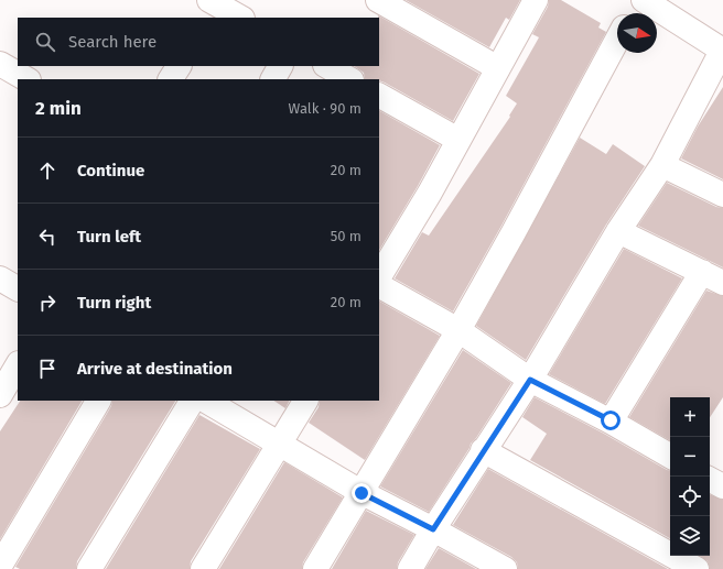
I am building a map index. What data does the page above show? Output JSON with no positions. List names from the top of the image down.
{
  "north": "right",
  "page": {
    "search": "Search here",
    "heading": ["2 min", "Walk · 90 m"],
    "list": [
      ["Continue", "20 m"],
      ["Turn left", "50 m"],
      ["Turn right", "20 m"],
      "Arrive at destination"
    ],
    "map_buttons": ["+", "−"]
  }
}
